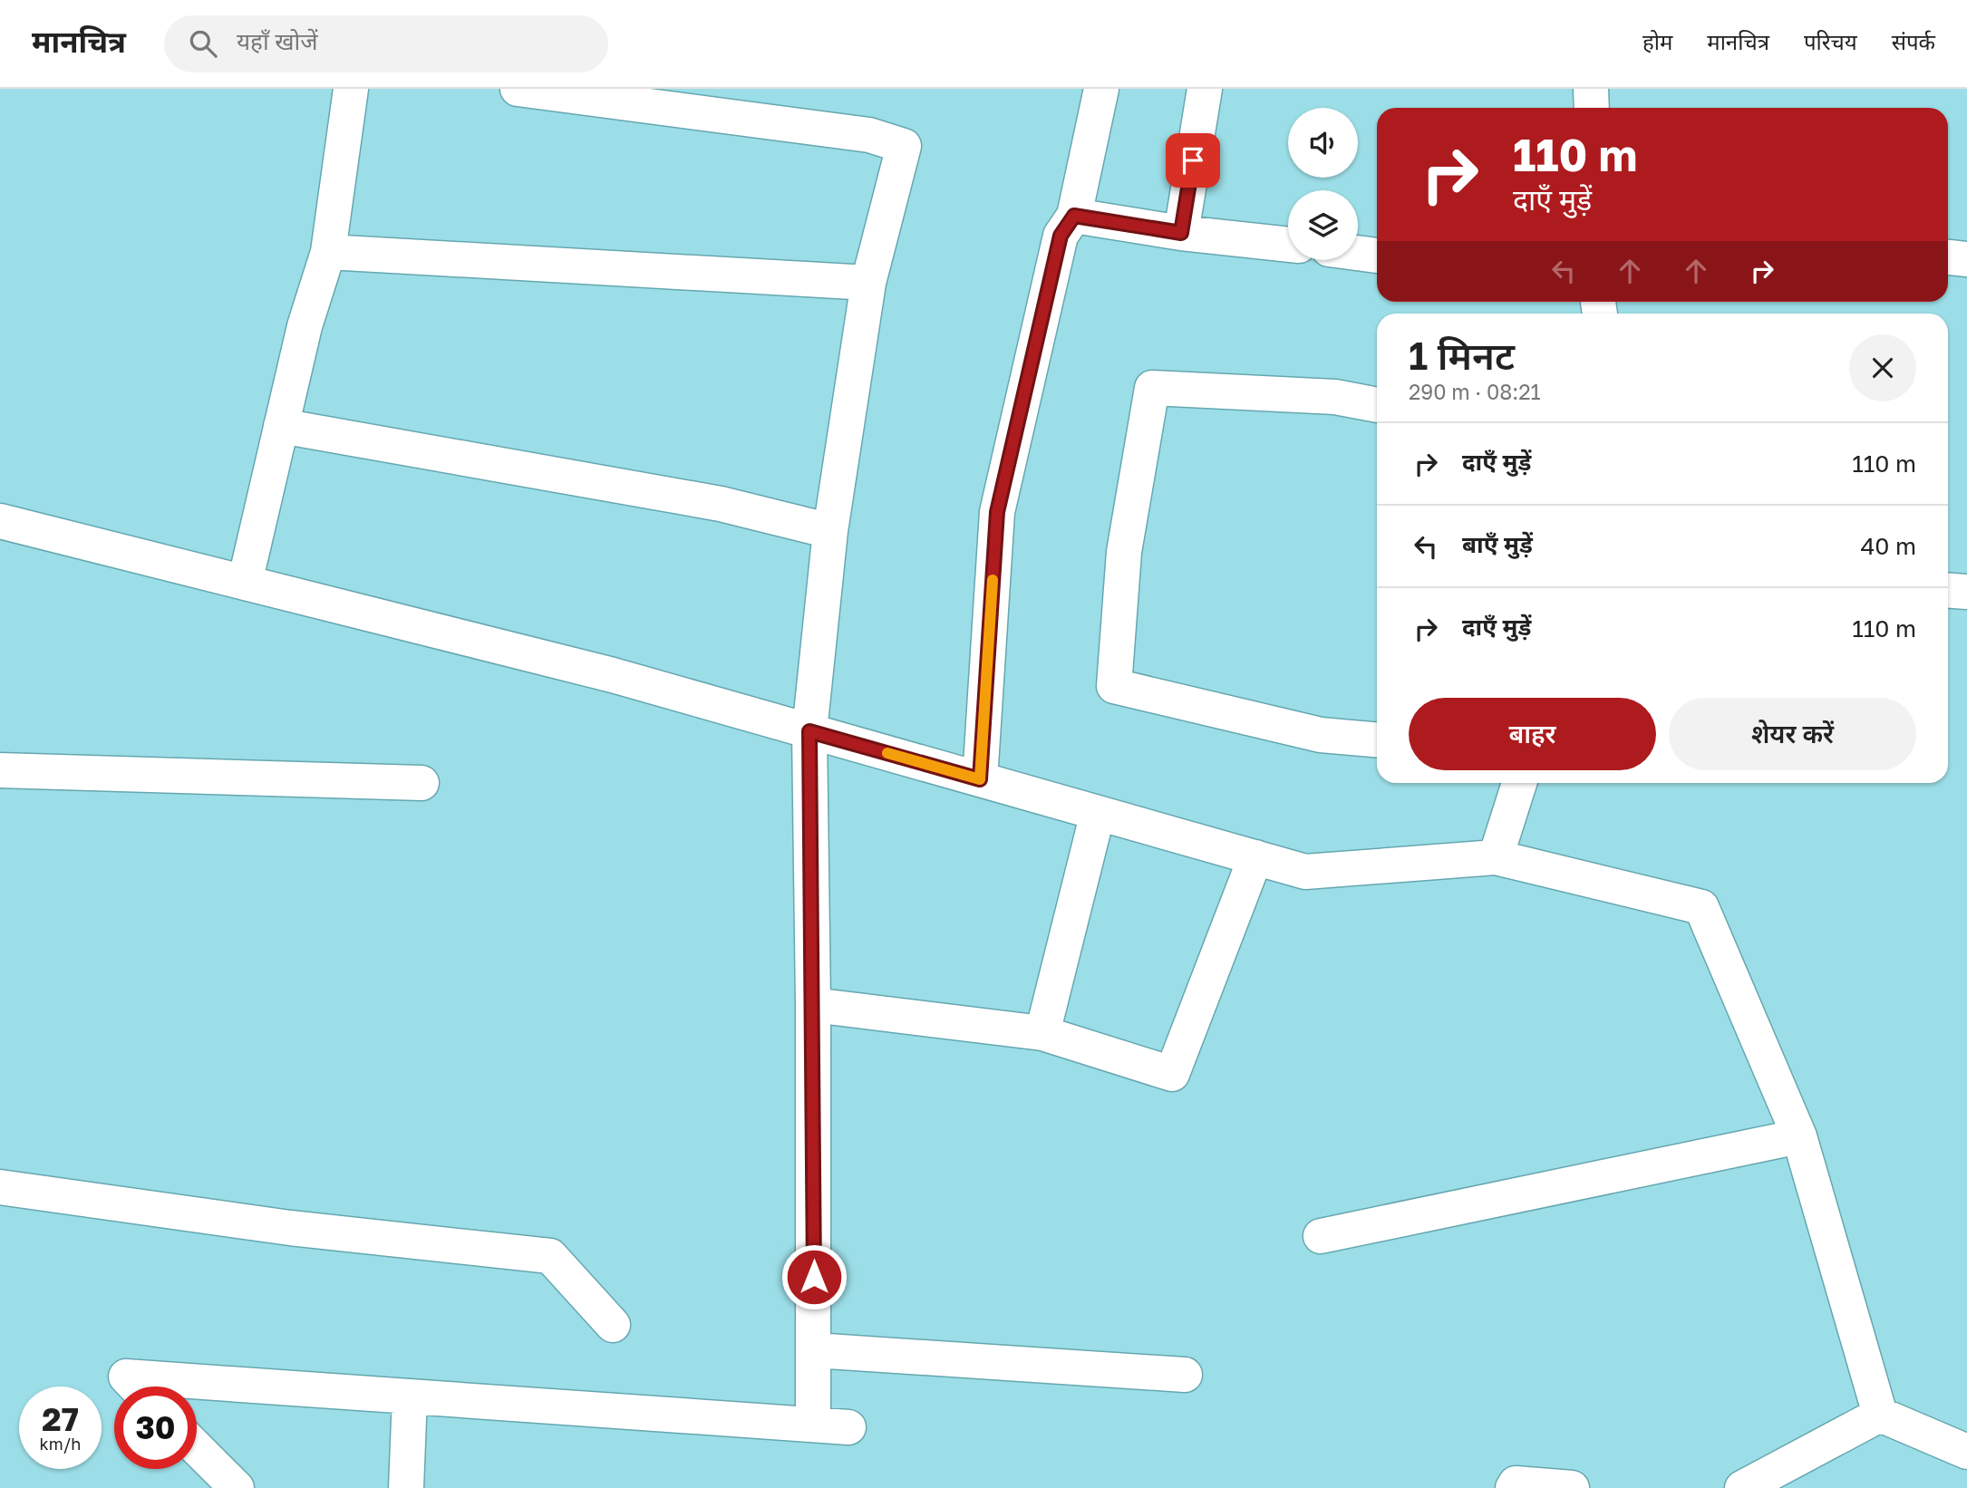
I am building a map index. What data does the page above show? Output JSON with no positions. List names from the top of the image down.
{
  "page": {
    "header": "मानचित्र",
    "search": "यहाँ खोजें",
    "nav": [
      "होम",
      "मानचित्र",
      "परिचय",
      "संपर्क"
    ],
    "turn": ["110 m", "दाएँ मुड़ें"],
    "heading": ["1 मिनट", "290 m · 08:21"],
    "list": [
      {
        "name": "दाएँ मुड़ें",
        "value": "110 m"
      },
      {
        "name": "बाएँ मुड़ें",
        "value": "40 m"
      },
      {
        "name": "दाएँ मुड़ें",
        "value": "110 m"
      }
    ],
    "buttons": ["बाहर", "शेयर करें"],
    "speed": "27 km/h",
    "limit": "30"
  }
}
